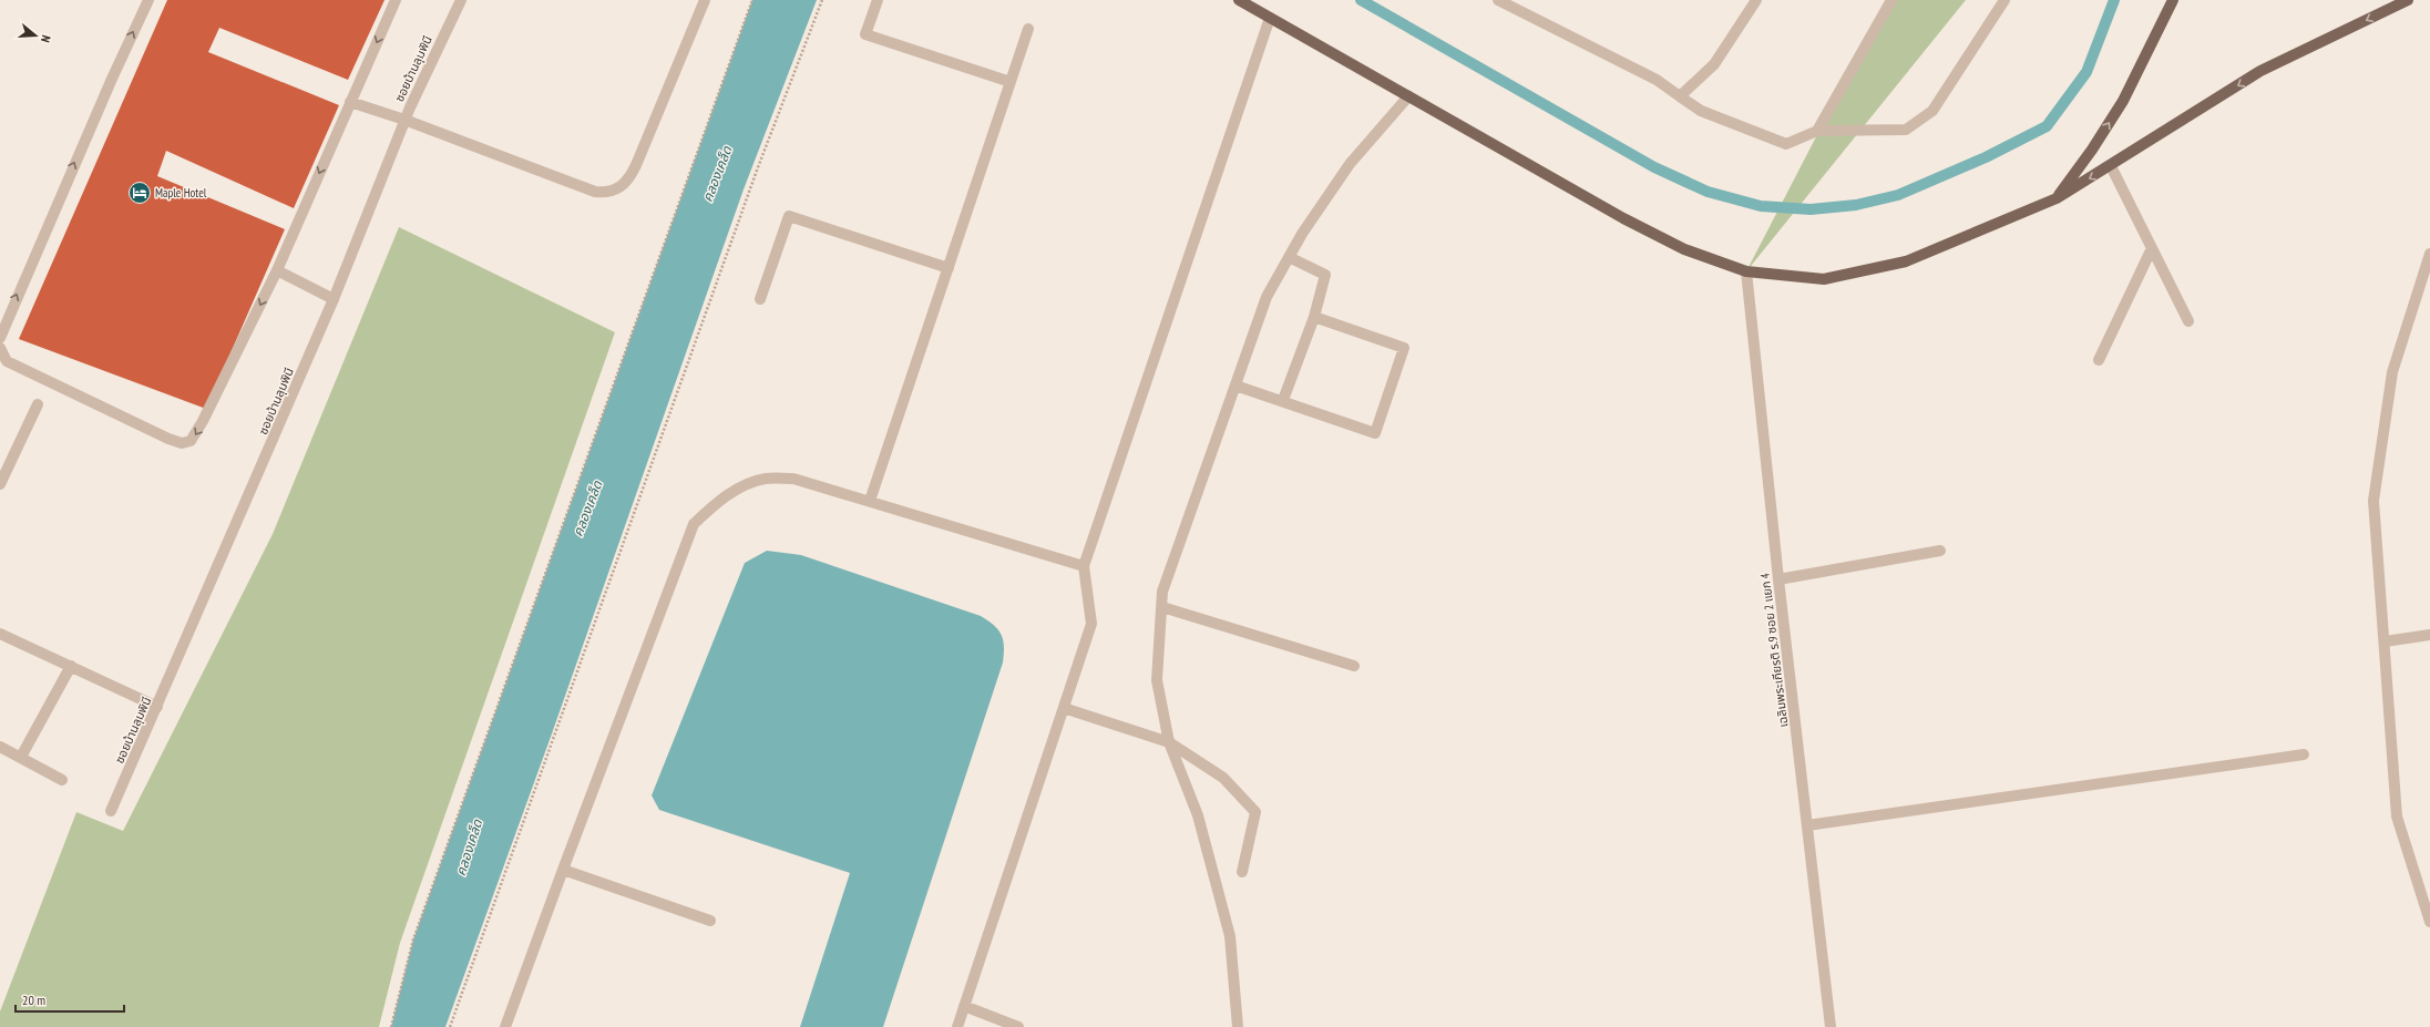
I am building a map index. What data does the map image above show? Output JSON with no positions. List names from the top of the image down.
{
  "streets": {
    "street": ["ซอยบ้านลุมพินี", "เฉลิมพระเกียรติ ร.9 ซอย 2 แยก 4"]
  },
  "water": ["คลองเคล็ด"],
  "places": {
    "hotel": ["Maple Hotel"]
  },
  "scale_bar": "20 m",
  "north": "right"
}
